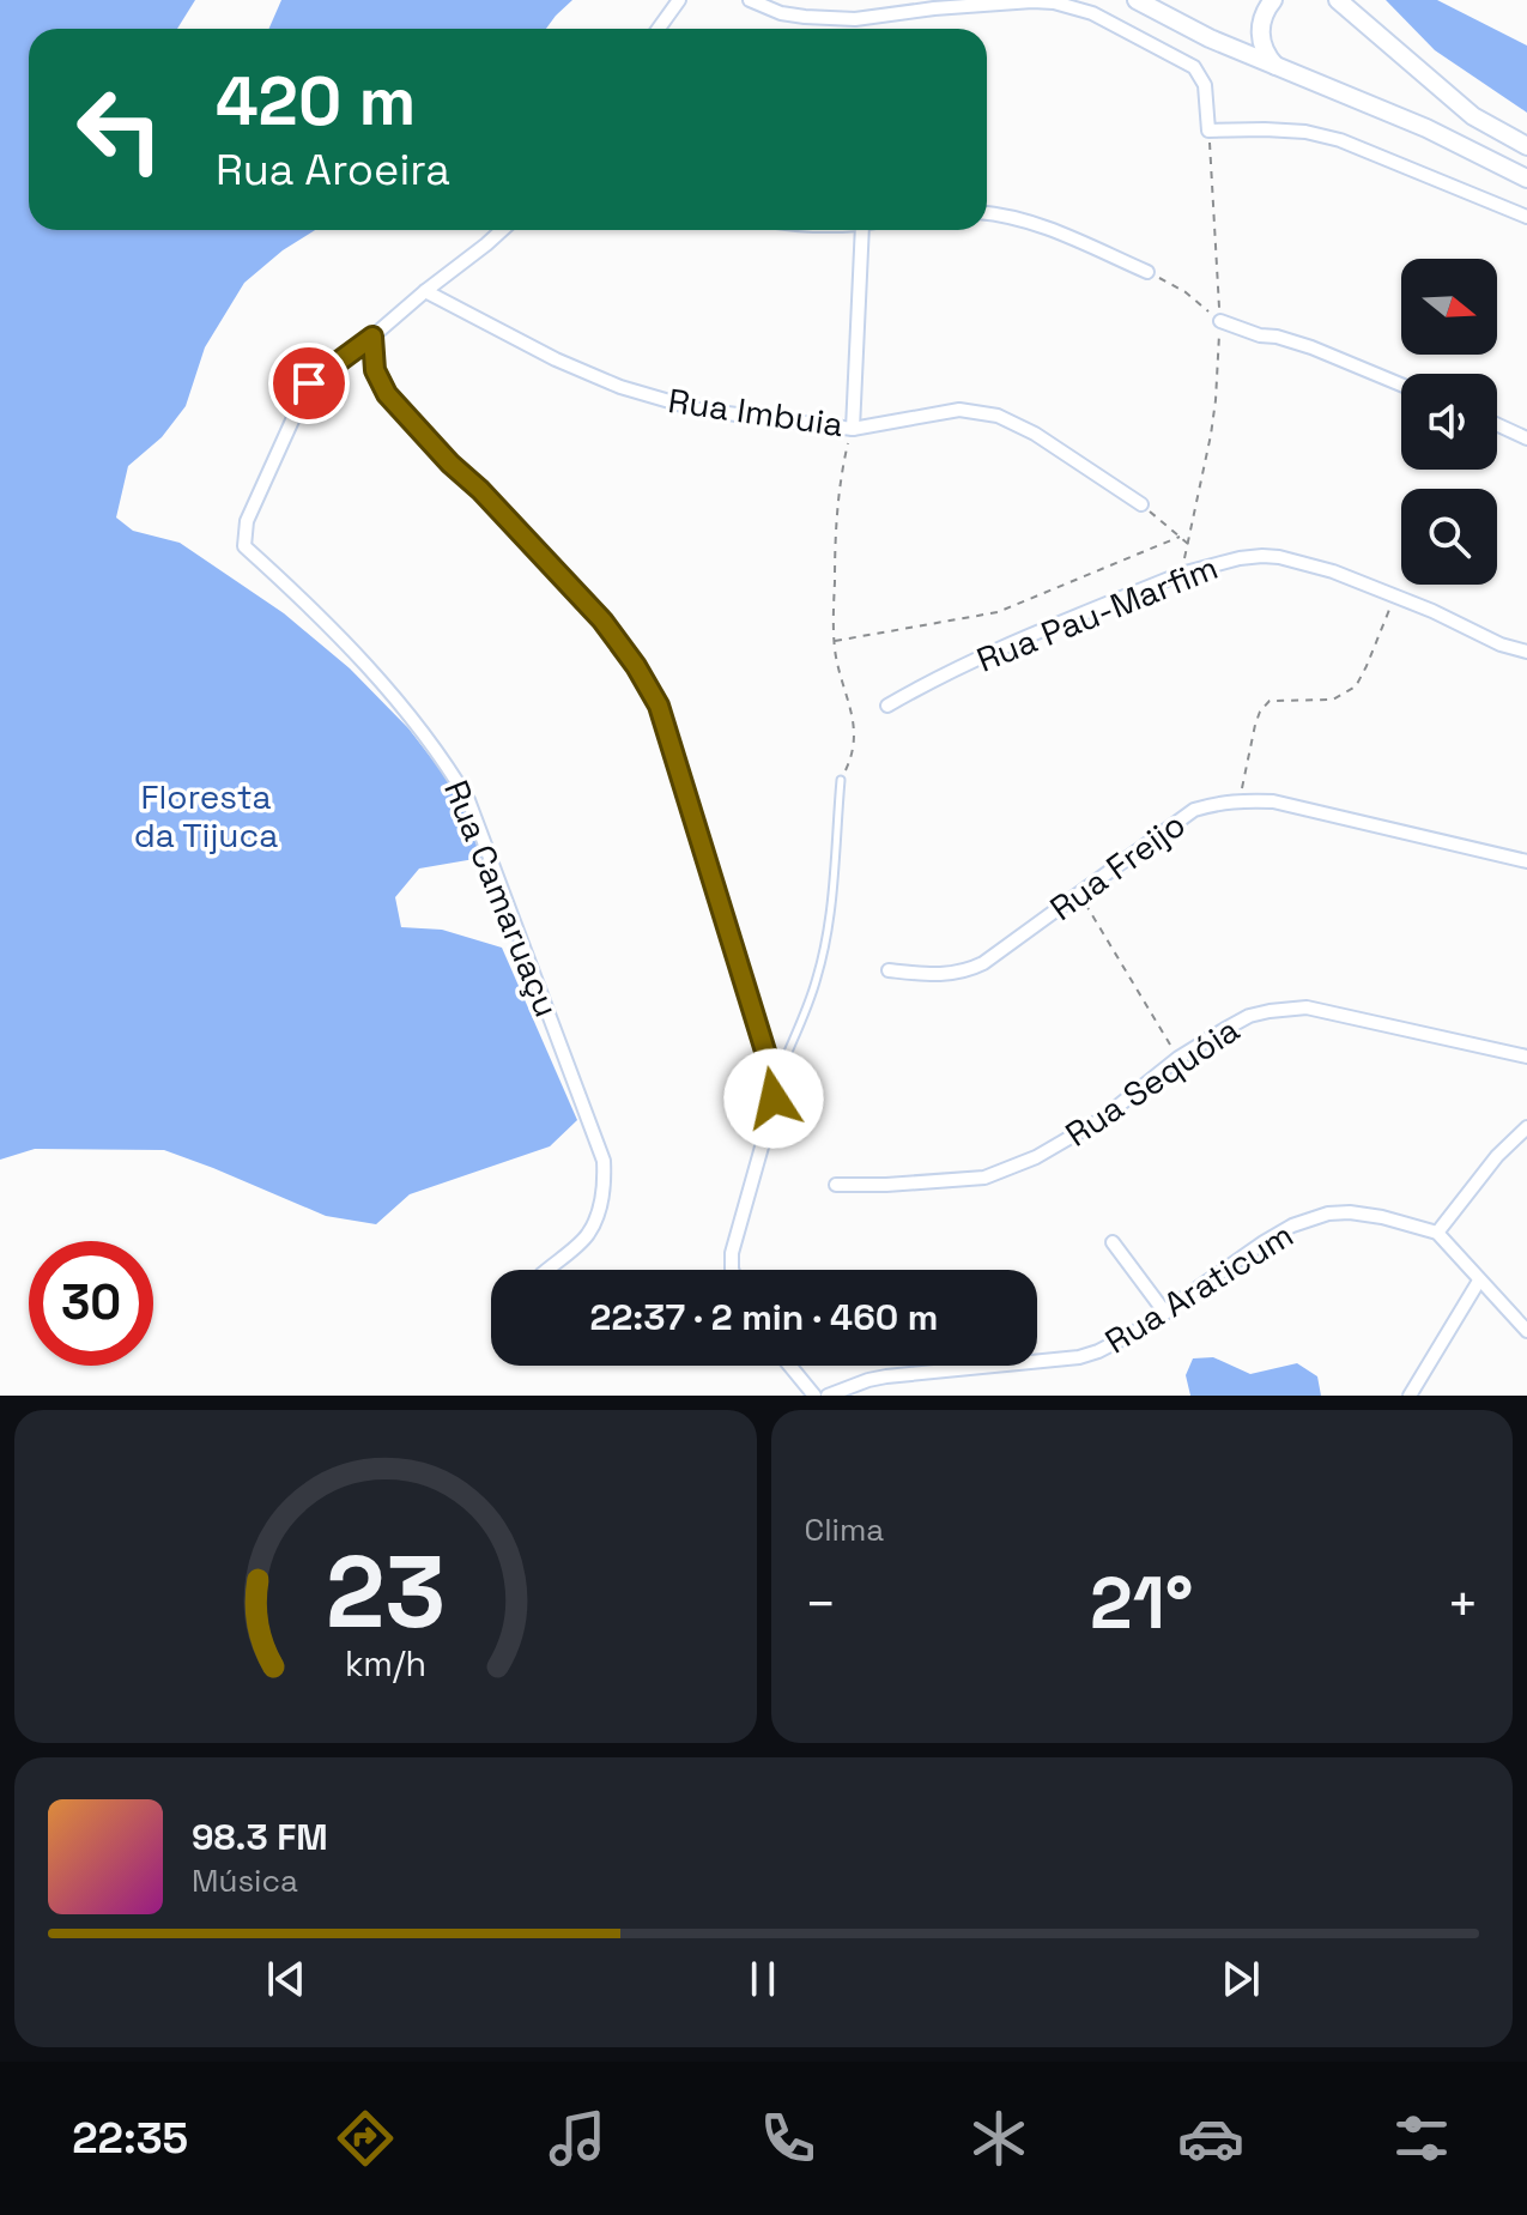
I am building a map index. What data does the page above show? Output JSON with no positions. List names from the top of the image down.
{
  "streets": {
    "street": [
      "Rua Imbuia",
      "Rua Pau-Marfim",
      "Rua Freijo",
      "Rua Camaruaçu",
      "Rua Sequóia",
      "Rua Araticum"
    ]
  },
  "parks": ["Floresta da Tijuca"],
  "north": "right",
  "page": {
    "turn": ["420 m", "Rua Aroeira"],
    "limit": "30",
    "trip": "22:37 · 2 min · 460 m",
    "tile": "Clima",
    "heat": ["−", "21°", "+"],
    "song": ["98.3 FM", "Música"],
    "tabs": "22:35",
    "gauge": ["23", "km/h"]
  }
}
